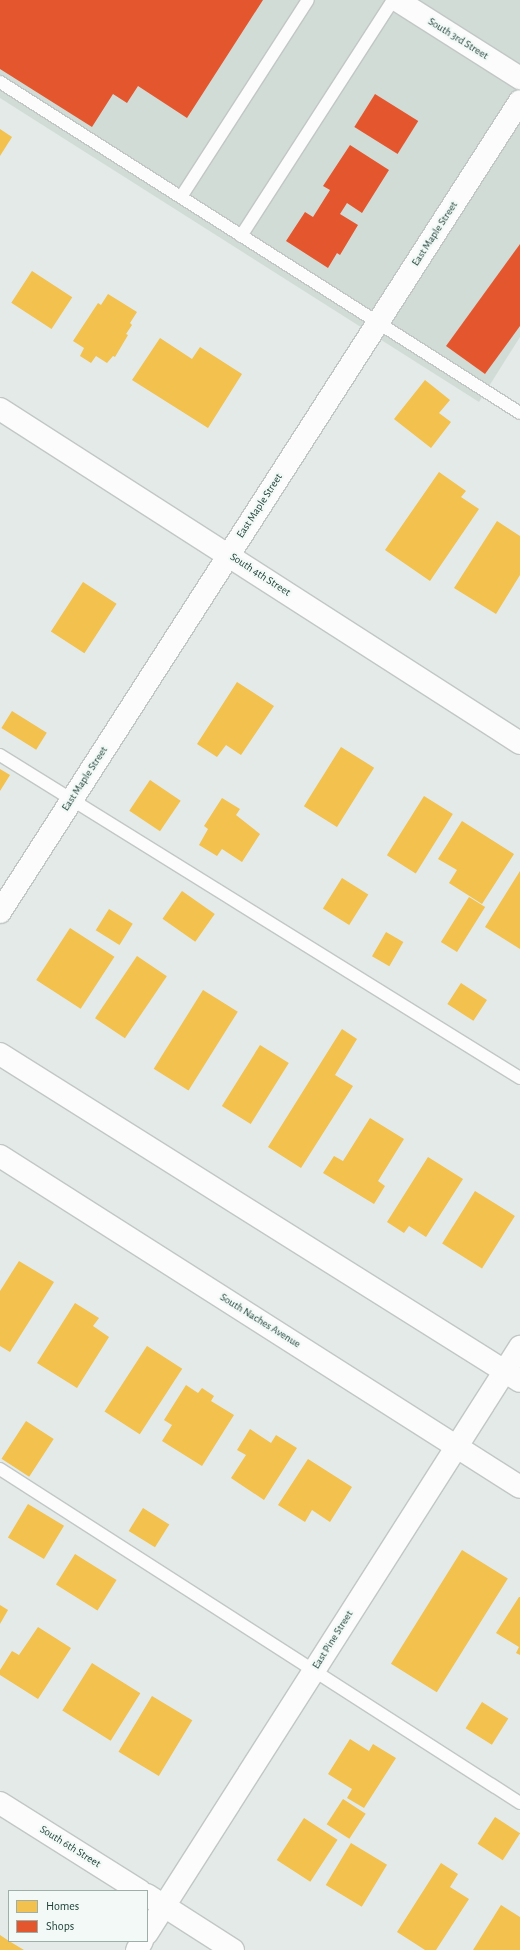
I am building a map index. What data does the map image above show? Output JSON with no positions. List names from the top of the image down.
{
  "streets": {
    "street": [
      "South 3rd Street",
      "East Maple Street",
      "South 4th Street",
      "South Naches Avenue",
      "East Pine Street",
      "South 6th Street"
    ]
  },
  "crossings": [
    ["East Maple Street", "South 4th Street"],
    ["South Naches Avenue", "East Pine Street"]
  ],
  "legend": ["Homes", "Shops"]
}
